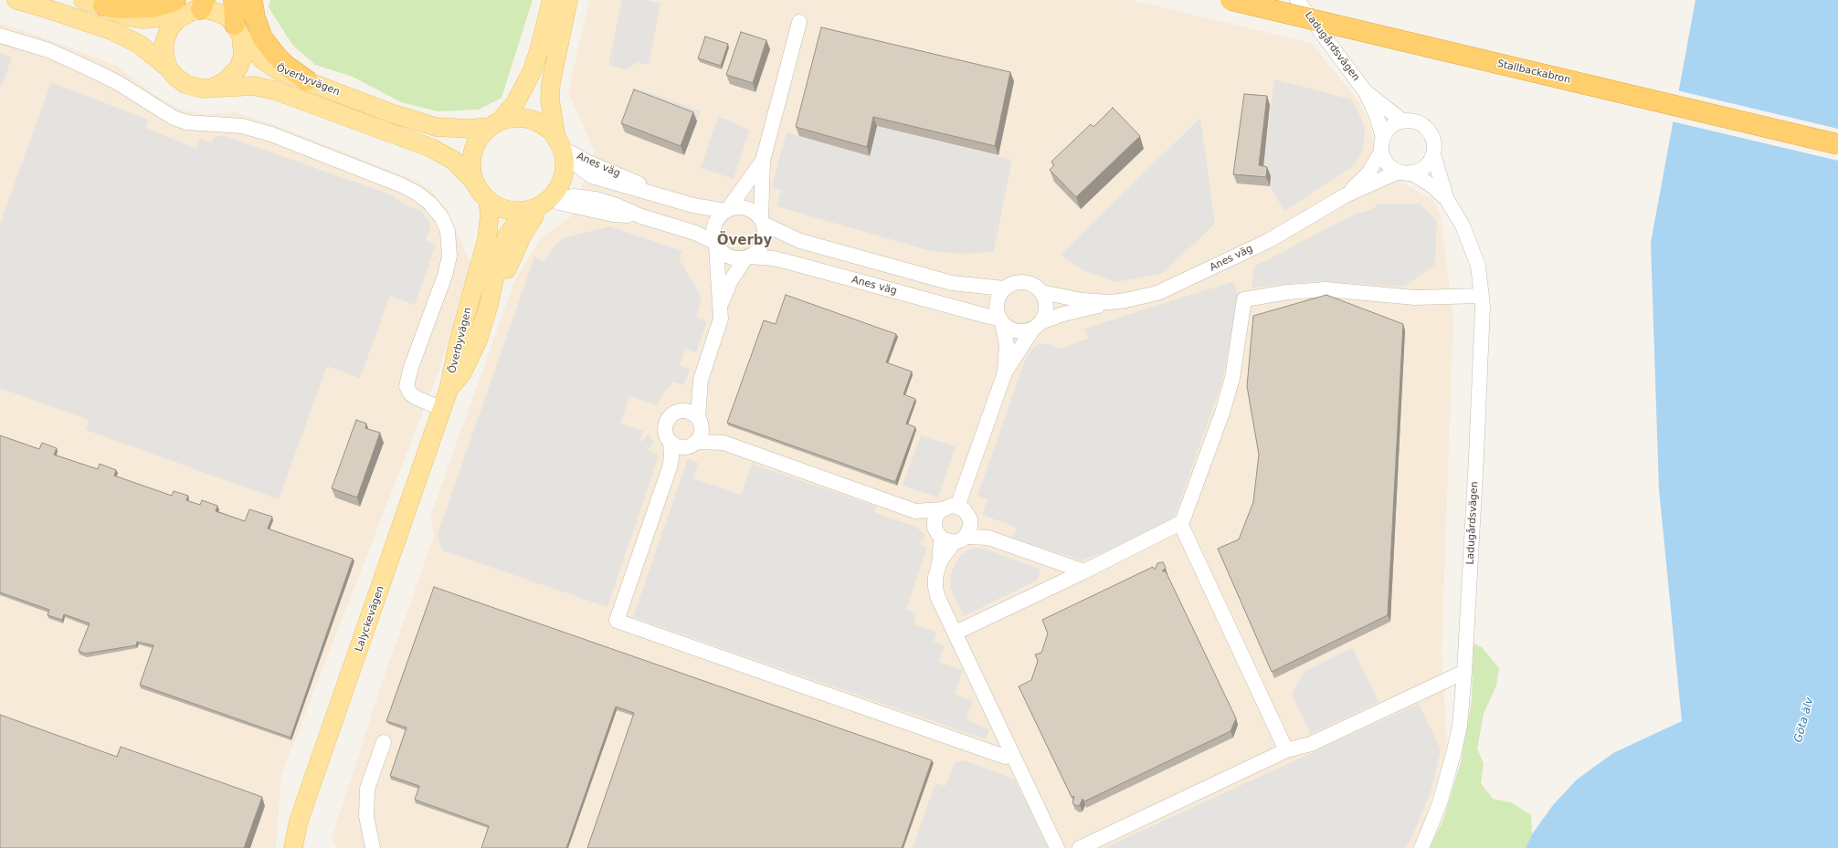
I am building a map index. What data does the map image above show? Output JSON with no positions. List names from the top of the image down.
{
  "streets": {
    "highway": ["Stallbackabron"],
    "main road": ["Överbyvägen", "Lalyckevägen"],
    "street": ["Ladugårdsvägen", "Anes väg"]
  },
  "crossings": [
    ["Ladugårdsvägen", "Anes väg"],
    ["Överbyvägen", "Anes väg"],
    ["Överbyvägen", "Lalyckevägen"]
  ],
  "districts": ["Överby"],
  "water": ["Göta älv"]
}
